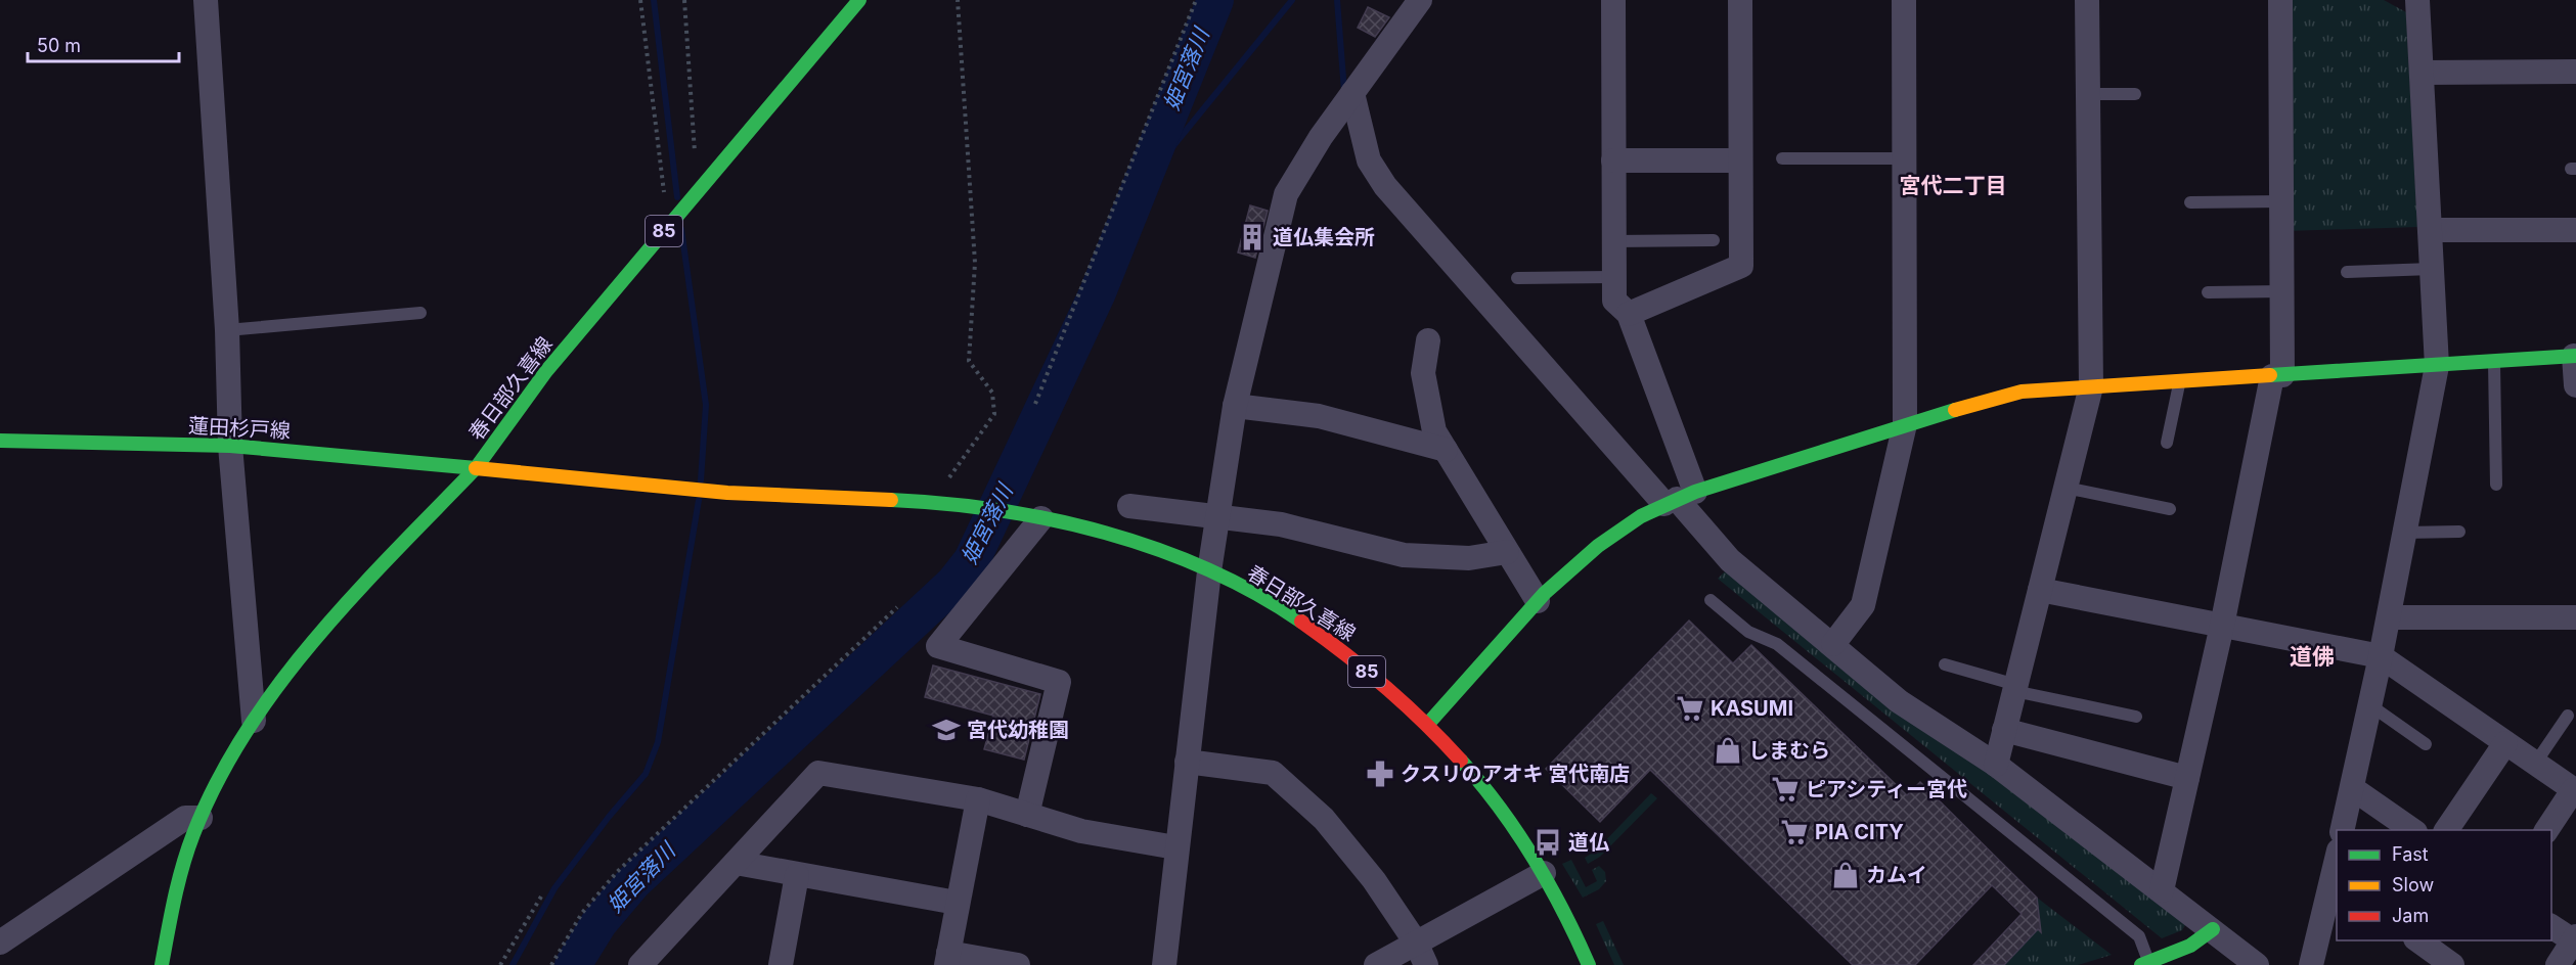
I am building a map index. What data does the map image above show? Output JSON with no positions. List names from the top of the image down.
{
  "streets": {
    "main road": ["85", "春日部久喜線", "蓮田杉戸線"]
  },
  "crossings": [
    ["85", "春日部久喜線"],
    ["春日部久喜線", "蓮田杉戸線"]
  ],
  "districts": ["宮代二丁目", "道佛"],
  "water": ["姫宮落川"],
  "places": {
    "building": ["道仏集会所"],
    "supermarket": ["KASUMI", "ピアシティー宮代", "PIA CITY"],
    "school or university": ["宮代幼稚園"],
    "shop": ["しまむら", "カムイ"],
    "pharmacy": ["クスリのアオキ 宮代南店"],
    "bus stop": ["道仏"]
  },
  "legend": ["Fast", "Slow", "Jam"],
  "scale_bar": "50 m"
}
